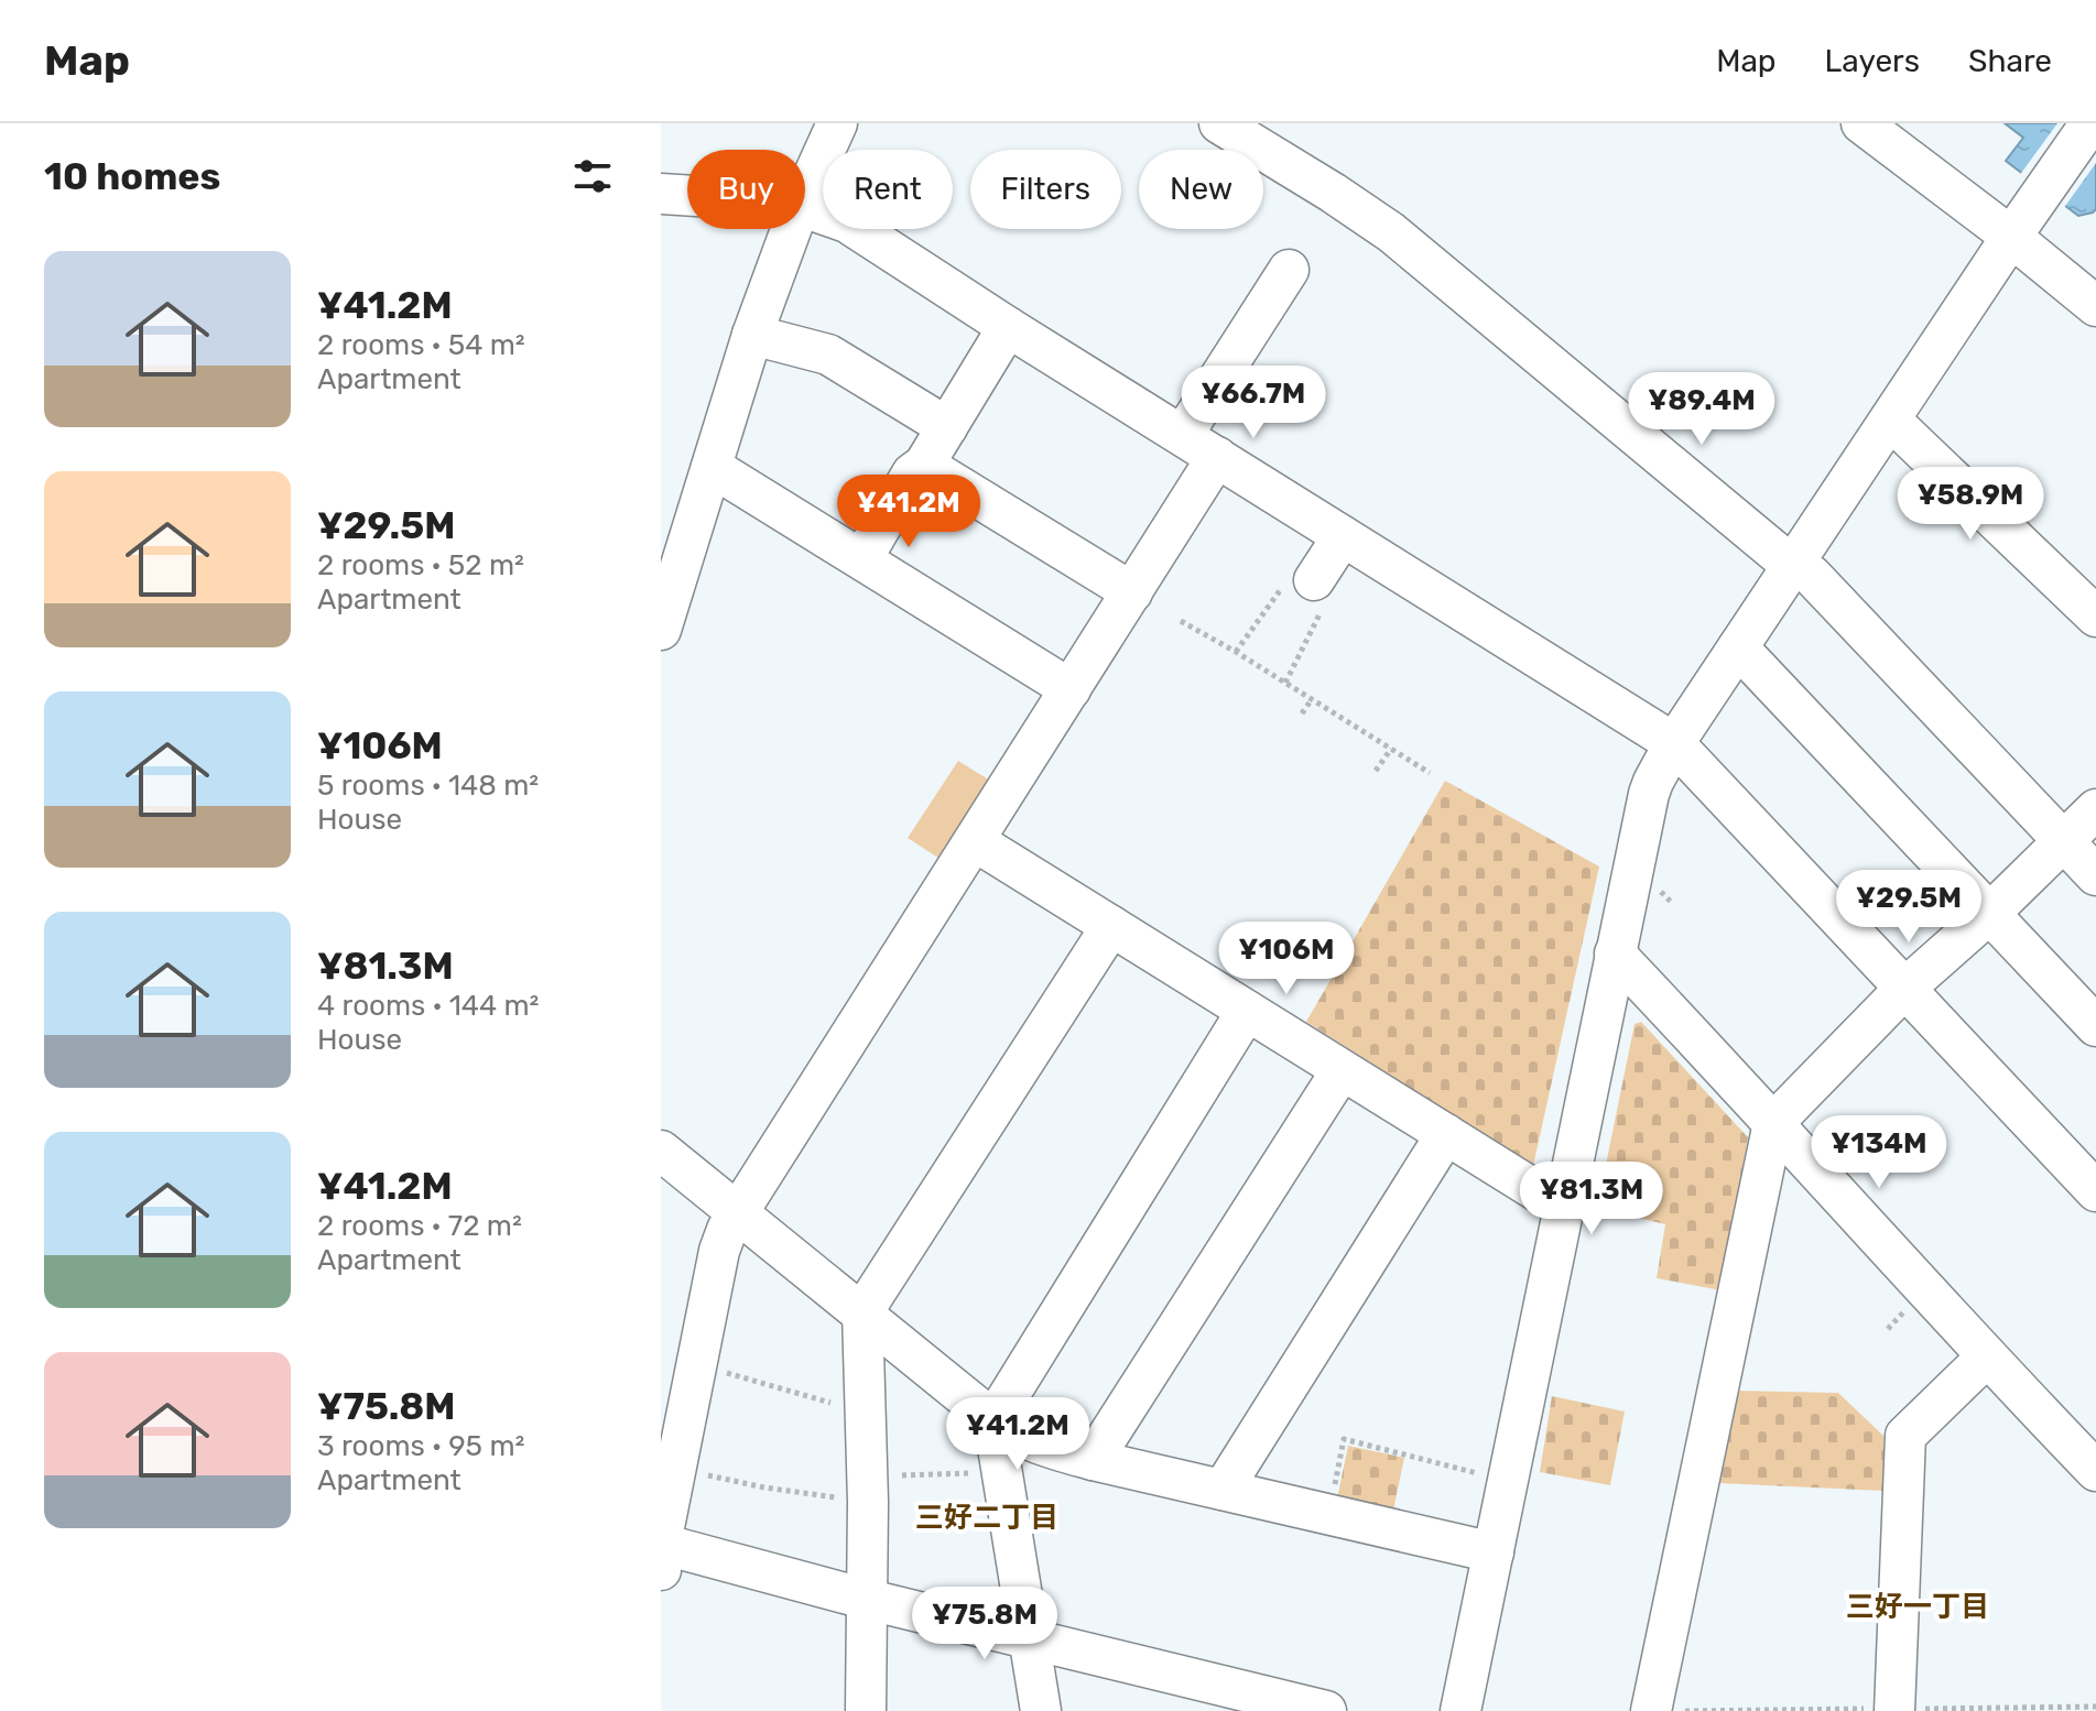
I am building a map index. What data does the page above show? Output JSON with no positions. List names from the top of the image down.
{
  "districts": ["三好二丁目", "三好一丁目"],
  "page": {
    "header": "Map",
    "nav": ["Map", "Layers", "Share"],
    "heading": "10 homes",
    "chip": [
      "Buy",
      "Rent",
      "Filters",
      "New"
    ],
    "list": [
      {
        "name": "¥41.2M",
        "note": "2 rooms · 54 m² · Apartment"
      },
      {
        "name": "¥29.5M",
        "note": "2 rooms · 52 m² · Apartment"
      },
      {
        "name": "¥106M",
        "note": "5 rooms · 148 m² · House"
      },
      {
        "name": "¥81.3M",
        "note": "4 rooms · 144 m² · House"
      },
      {
        "name": "¥41.2M",
        "note": "2 rooms · 72 m² · Apartment"
      },
      {
        "name": "¥75.8M",
        "note": "3 rooms · 95 m² · Apartment"
      }
    ],
    "price": [
      "¥66.7M",
      "¥89.4M",
      "¥58.9M",
      "¥41.2M",
      "¥29.5M",
      "¥106M",
      "¥134M",
      "¥81.3M",
      "¥41.2M",
      "¥75.8M"
    ]
  }
}
